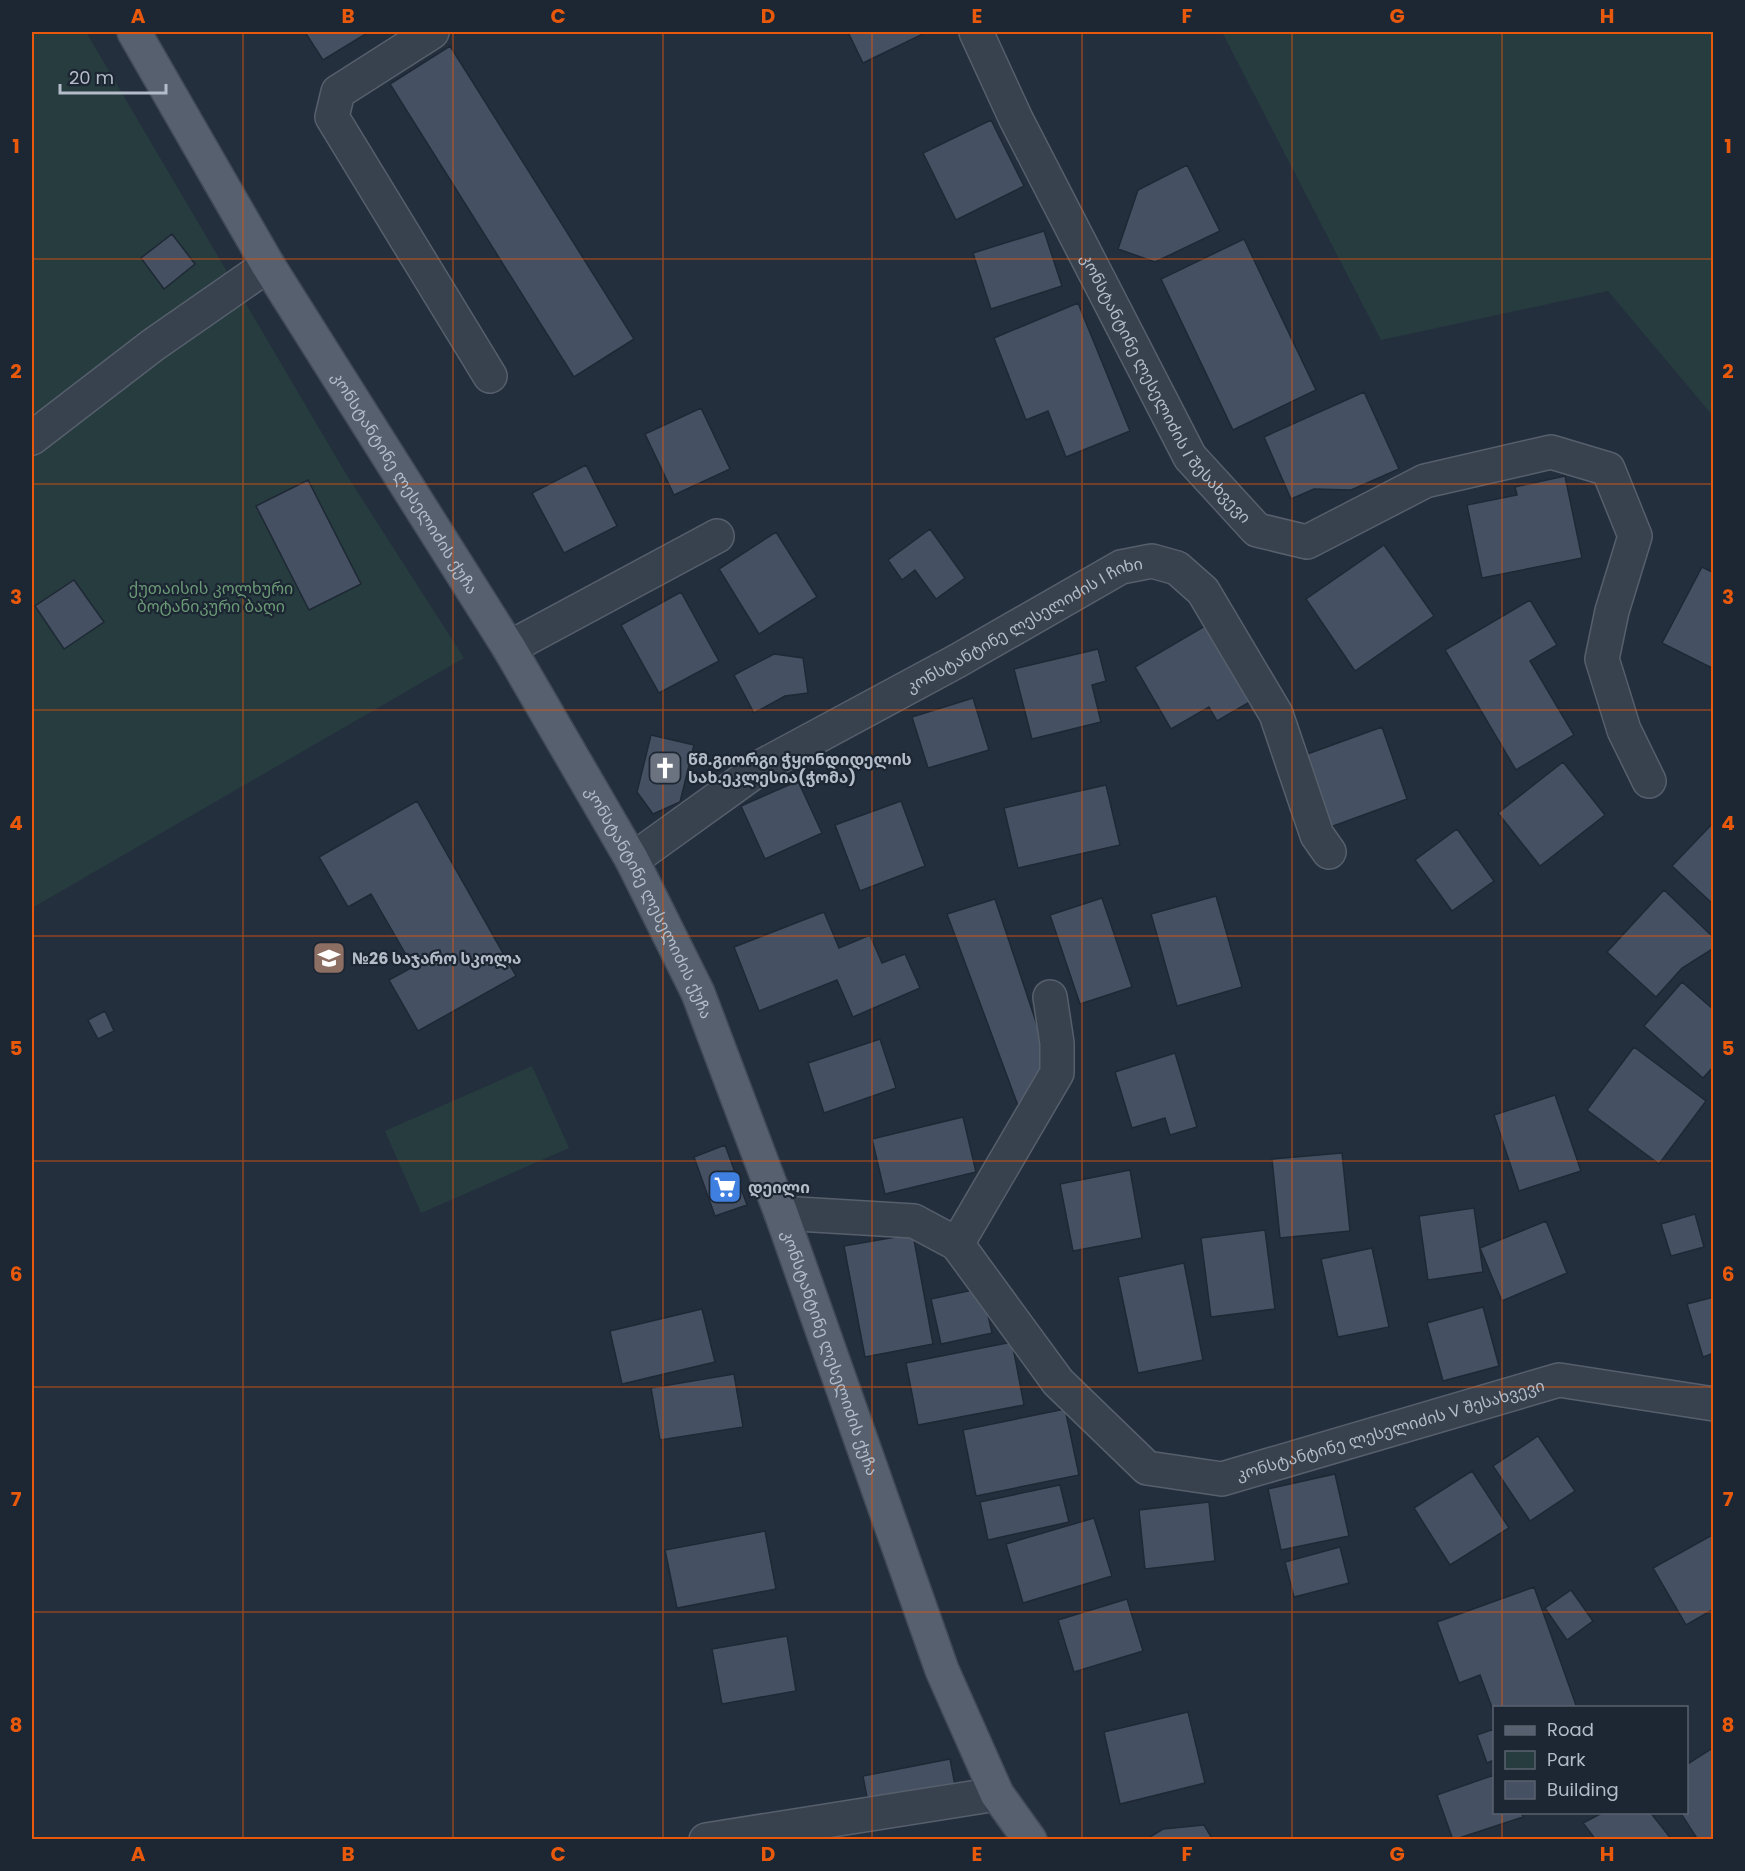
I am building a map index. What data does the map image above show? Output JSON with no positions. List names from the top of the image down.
{
  "streets": {
    "main road": ["კონსტანტინე ლესელიძის ქუჩა"],
    "street": ["კონსტანტინე ლესელიძის I შესახვევი", "კონსტანტინე ლესელიძის I ჩიხი", "კონსტანტინე ლესელიძის V შესახვევი"]
  },
  "crossings": [
    ["კონსტანტინე ლესელიძის ქუჩა", "კონსტანტინე ლესელიძის I ჩიხი"],
    ["კონსტანტინე ლესელიძის ქუჩა", "კონსტანტინე ლესელიძის V შესახვევი"]
  ],
  "parks": ["ქუთაისის კოლხური ბოტანიკური ბაღი"],
  "places": {
    "church": ["წმ.გიორგი ჭყონდიდელის სახ.ეკლესია(ჭომა)"],
    "school or university": ["№26 საჯარო სკოლა"],
    "supermarket": ["დეილი"]
  },
  "legend": ["Road", "Park", "Building"],
  "scale_bar": "20 m",
  "grid": {
    "columns": [
      "A",
      "B",
      "C",
      "D",
      "E",
      "F",
      "G",
      "H"
    ],
    "rows": [
      "1",
      "2",
      "3",
      "4",
      "5",
      "6",
      "7",
      "8"
    ]
  }
}
